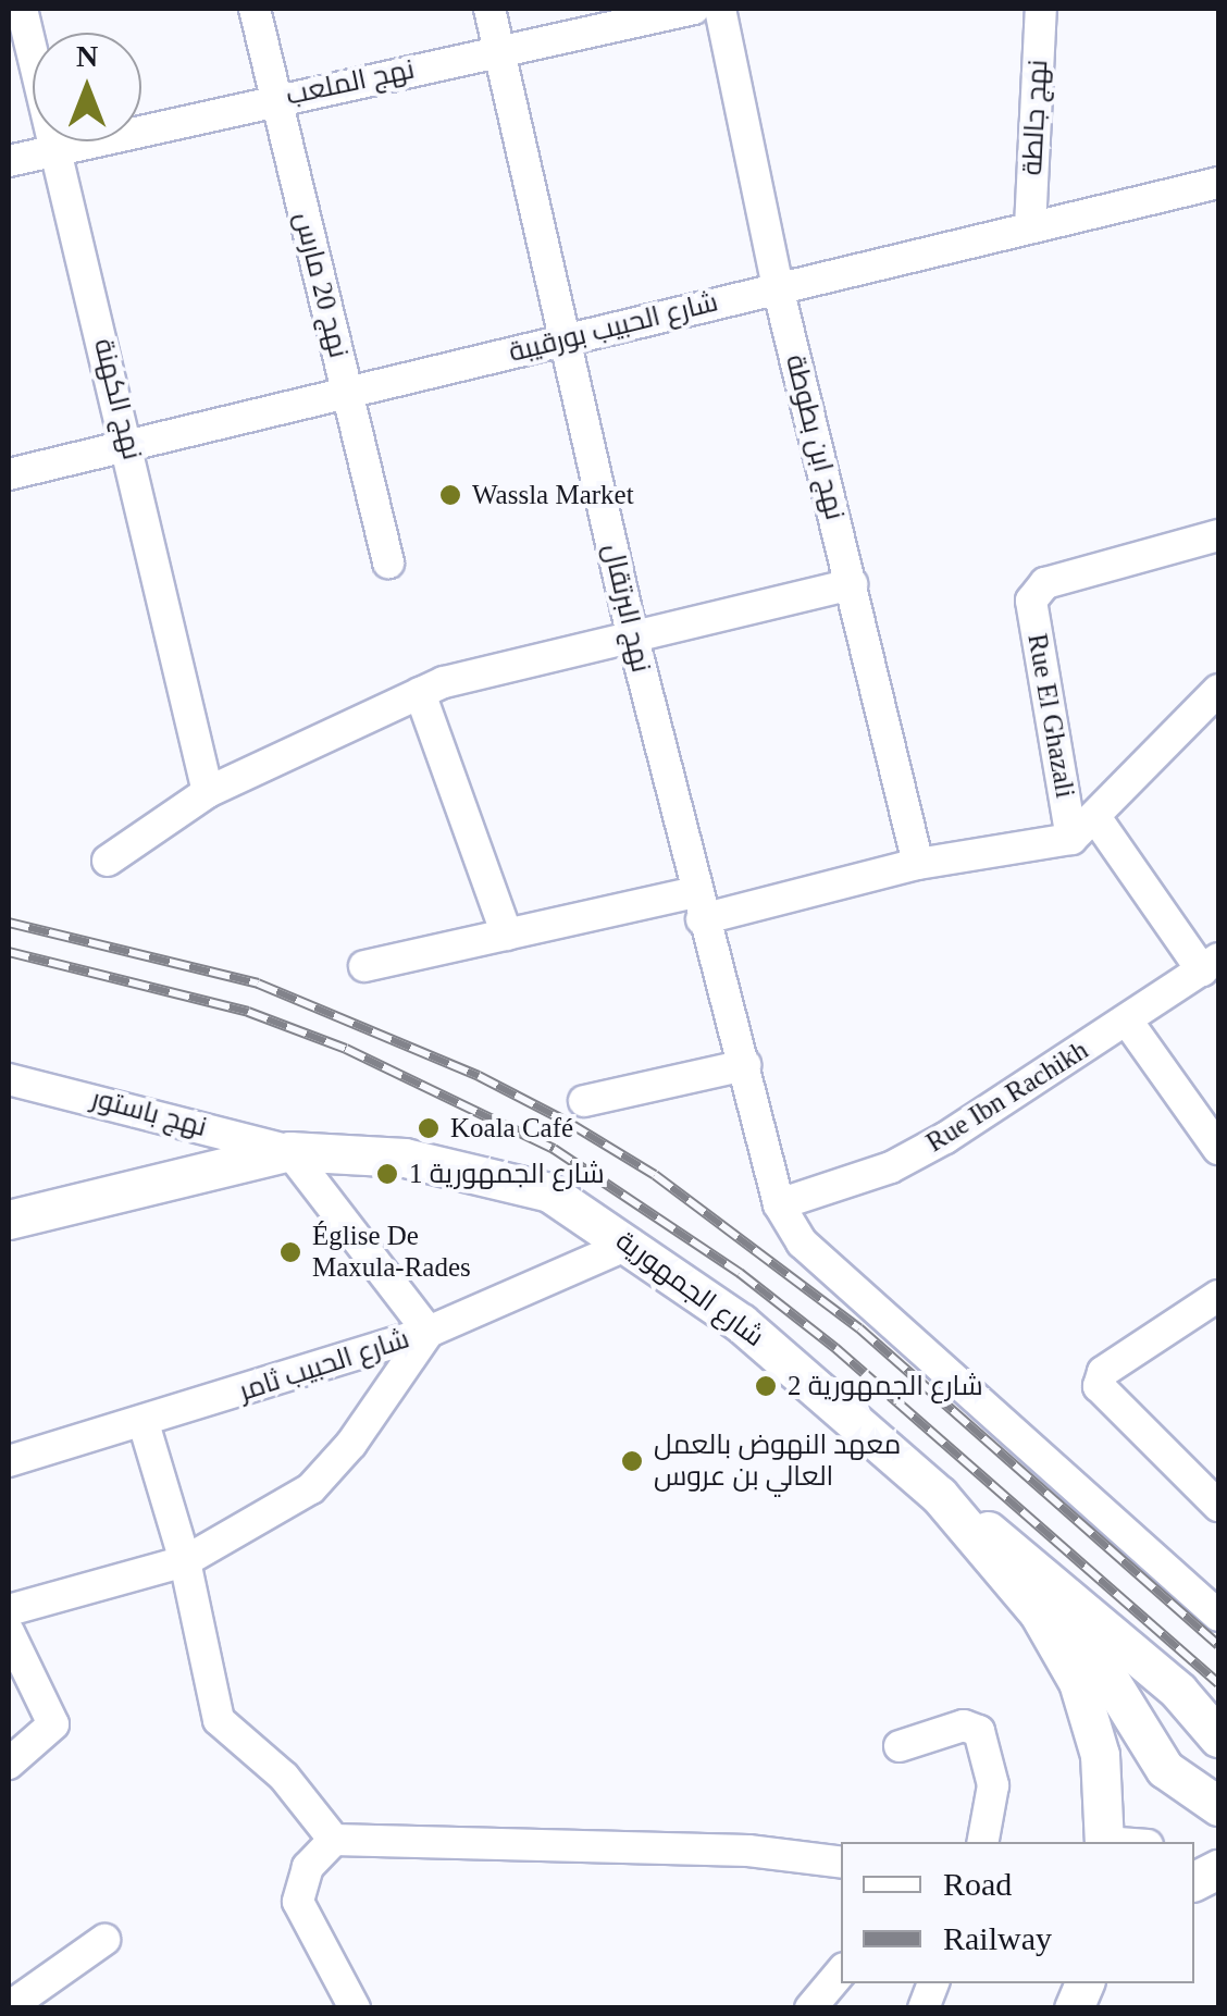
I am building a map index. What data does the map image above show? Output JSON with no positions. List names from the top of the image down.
{
  "streets": {
    "main road": ["شارع الجمهورية"],
    "street": [
      "نهج الملعب",
      "نهج جالطة",
      "نهج 20 مارس",
      "شارع الحبيب بورقيبة",
      "نهج الكهنة",
      "نهج ابن بطوطة",
      "نهج البرتقال",
      "Rue El Ghazali",
      "Rue Ibn Rachikh",
      "نهج باستور",
      "شارع الحبيب ثامر"
    ]
  },
  "crossings": [
    ["نهج الملعب", "نهج 20 مارس"],
    ["نهج الملعب", "نهج الكهنة"],
    ["نهج الملعب", "نهج البرتقال"],
    ["نهج جالطة", "شارع الحبيب بورقيبة"],
    ["نهج 20 مارس", "شارع الحبيب بورقيبة"],
    ["شارع الحبيب بورقيبة", "نهج الكهنة"],
    ["شارع الحبيب بورقيبة", "نهج ابن بطوطة"],
    ["شارع الحبيب بورقيبة", "نهج البرتقال"],
    ["نهج البرتقال", "Rue Ibn Rachikh"],
    ["نهج باستور", "شارع الجمهورية"],
    ["شارع الجمهورية", "شارع الحبيب ثامر"]
  ],
  "places": [
    "Wassla Market",
    "Koala Café",
    "شارع الجمهورية 1",
    "Église De Maxula-Rades",
    "شارع الجمهورية 2",
    "معهد النهوض بالعمل العالي بن عروس"
  ],
  "legend": ["Road", "Railway"],
  "north": "top"
}
